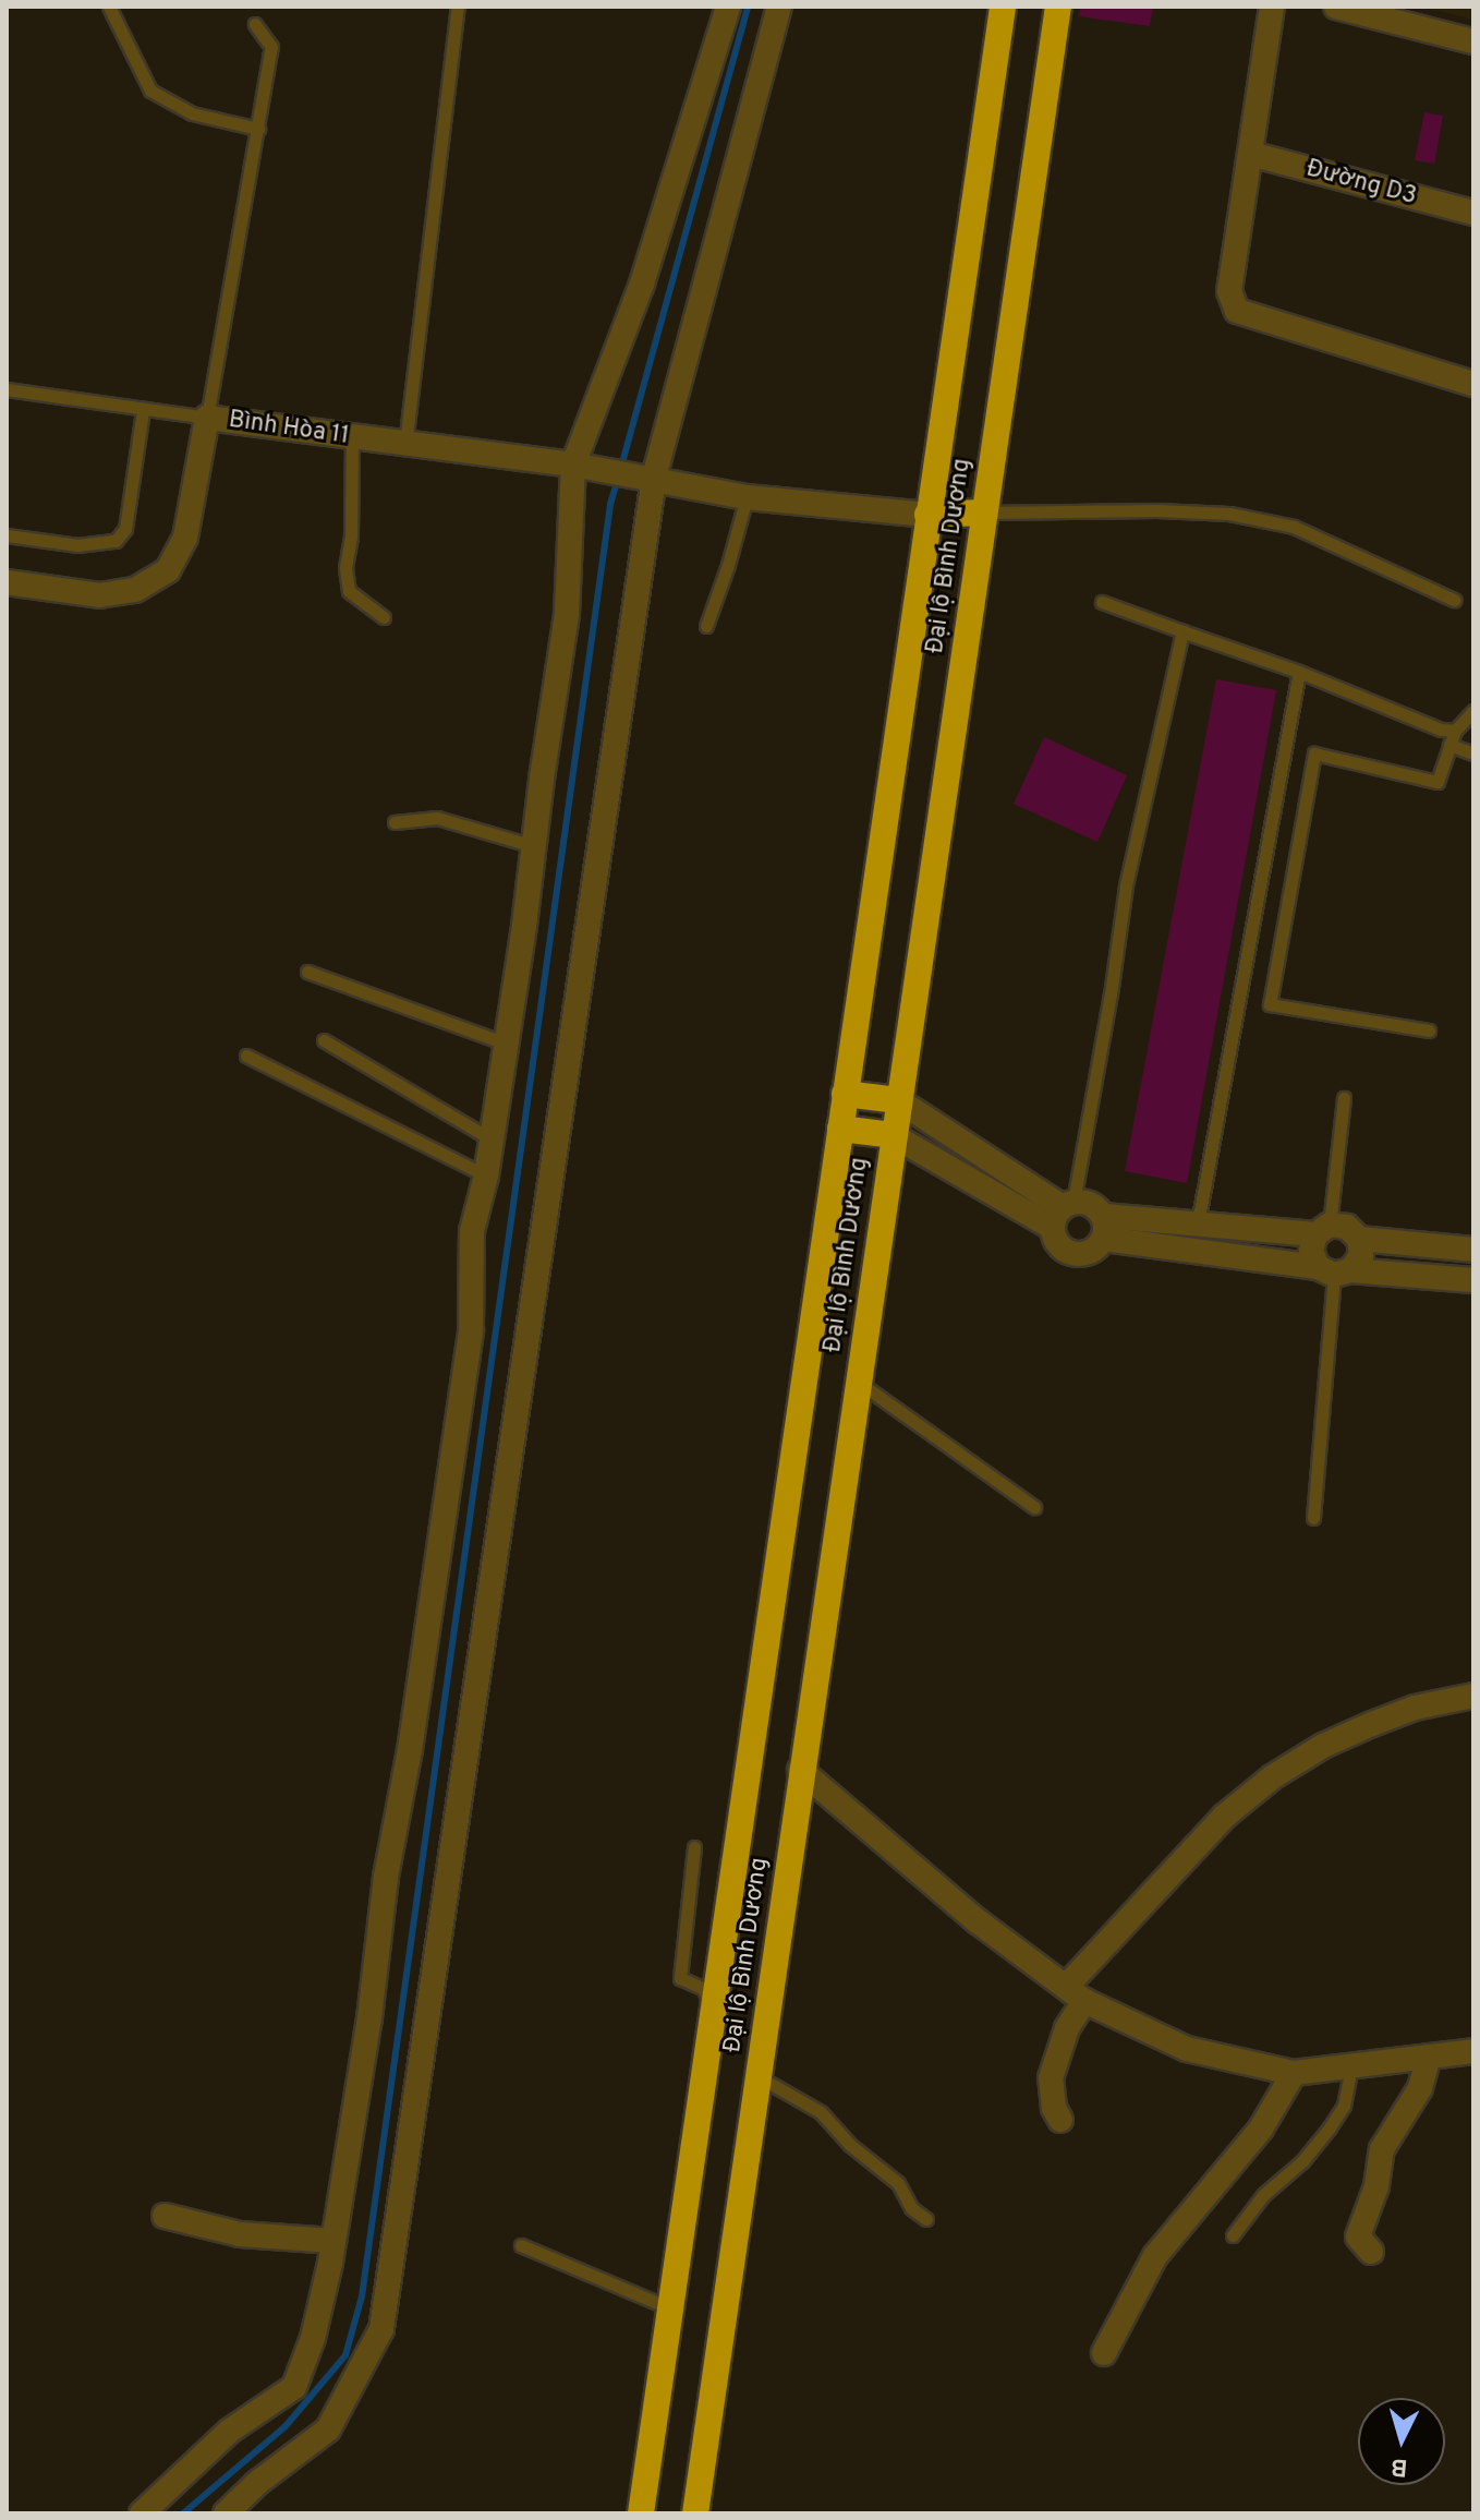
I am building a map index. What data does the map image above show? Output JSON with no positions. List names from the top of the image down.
{
  "streets": {
    "highway": ["Đại lộ Bình Dương"],
    "street": ["Đường D3", "Bình Hòa 11"]
  },
  "crossings": [
    ["Bình Hòa 11", "Đại lộ Bình Dương"]
  ],
  "north": "bottom"
}
